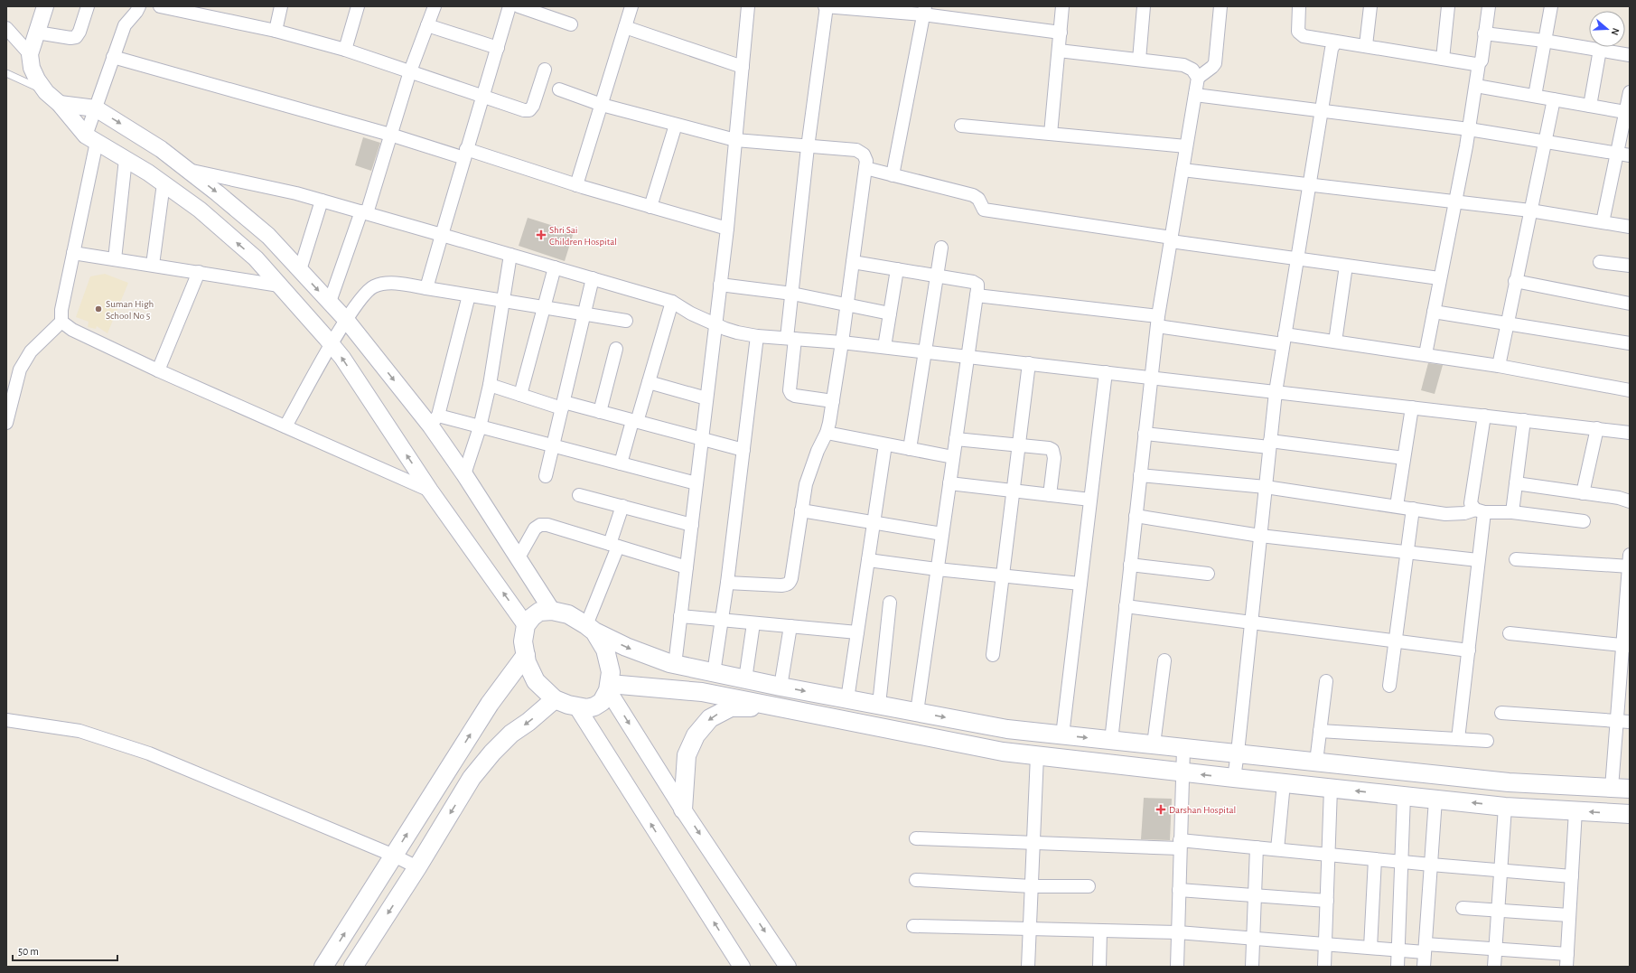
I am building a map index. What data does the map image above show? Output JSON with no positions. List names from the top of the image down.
{
  "places": {
    "health": ["Shri Sai Children Hospital", "Darshan Hospital"],
    "other": ["Suman High School No 5"]
  },
  "scale_bar": "50 m",
  "north": "right"
}
